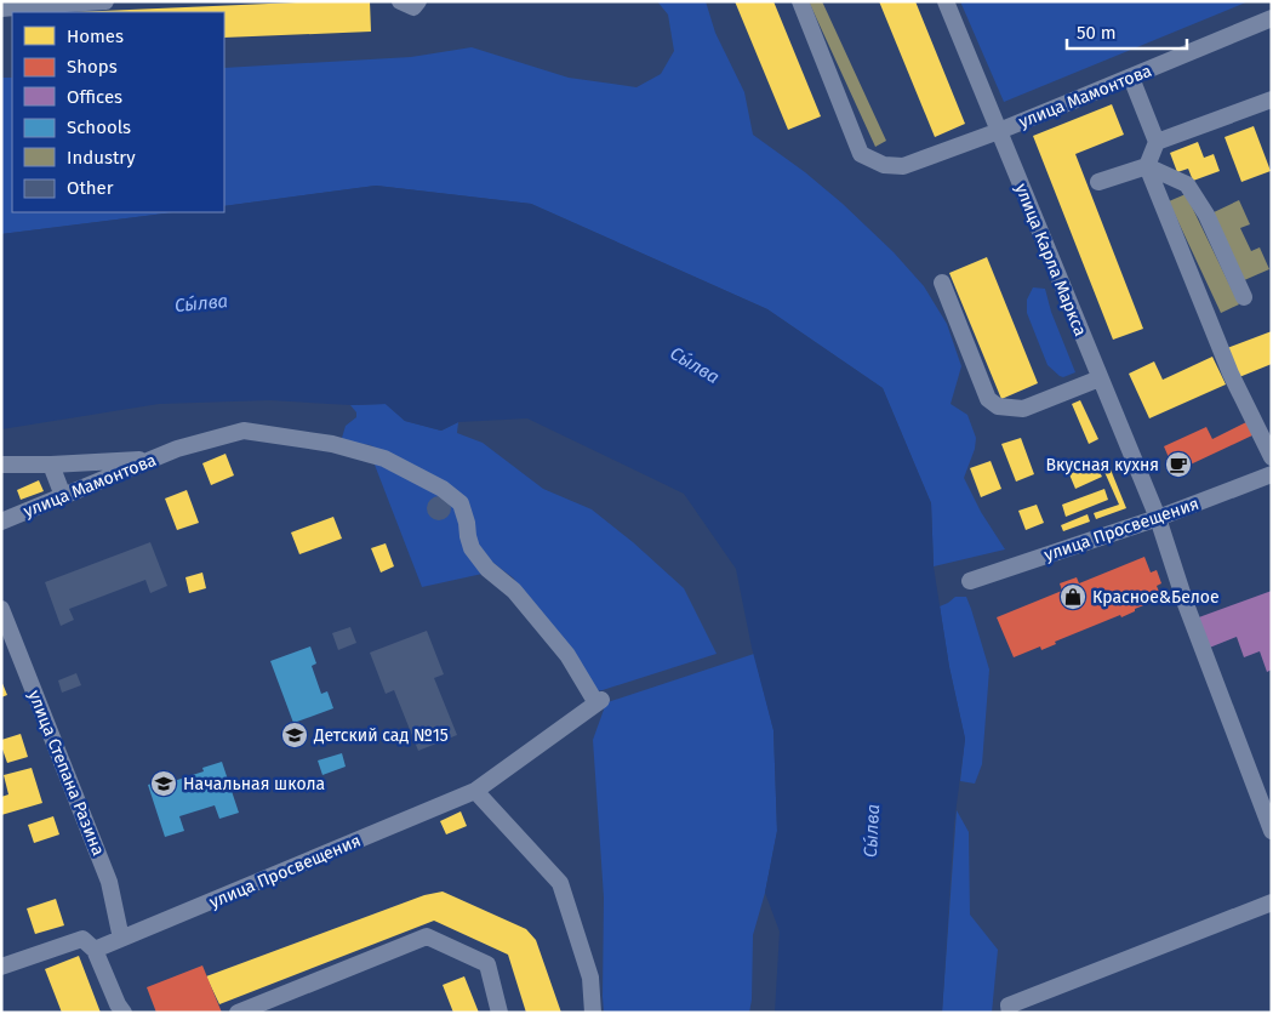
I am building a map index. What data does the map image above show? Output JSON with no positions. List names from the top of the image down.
{
  "streets": {
    "street": [
      "улица Мамонтова",
      "улица Карла Маркса",
      "улица Просвещения",
      "улица Степана Разина"
    ]
  },
  "crossings": [
    ["улица Мамонтова", "улица Карла Маркса"],
    ["улица Мамонтова", "улица Просвещения"],
    ["улица Карла Маркса", "улица Просвещения"],
    ["улица Просвещения", "улица Степана Разина"]
  ],
  "water": ["Сы́лва"],
  "places": {
    "cafe": ["Вкусная кухня"],
    "shop": ["Красное&Белое"],
    "school or university": ["Детский сад №15", "Начальная школа"]
  },
  "legend": [
    "Homes",
    "Shops",
    "Offices",
    "Schools",
    "Industry",
    "Other"
  ],
  "scale_bar": "50 m"
}
